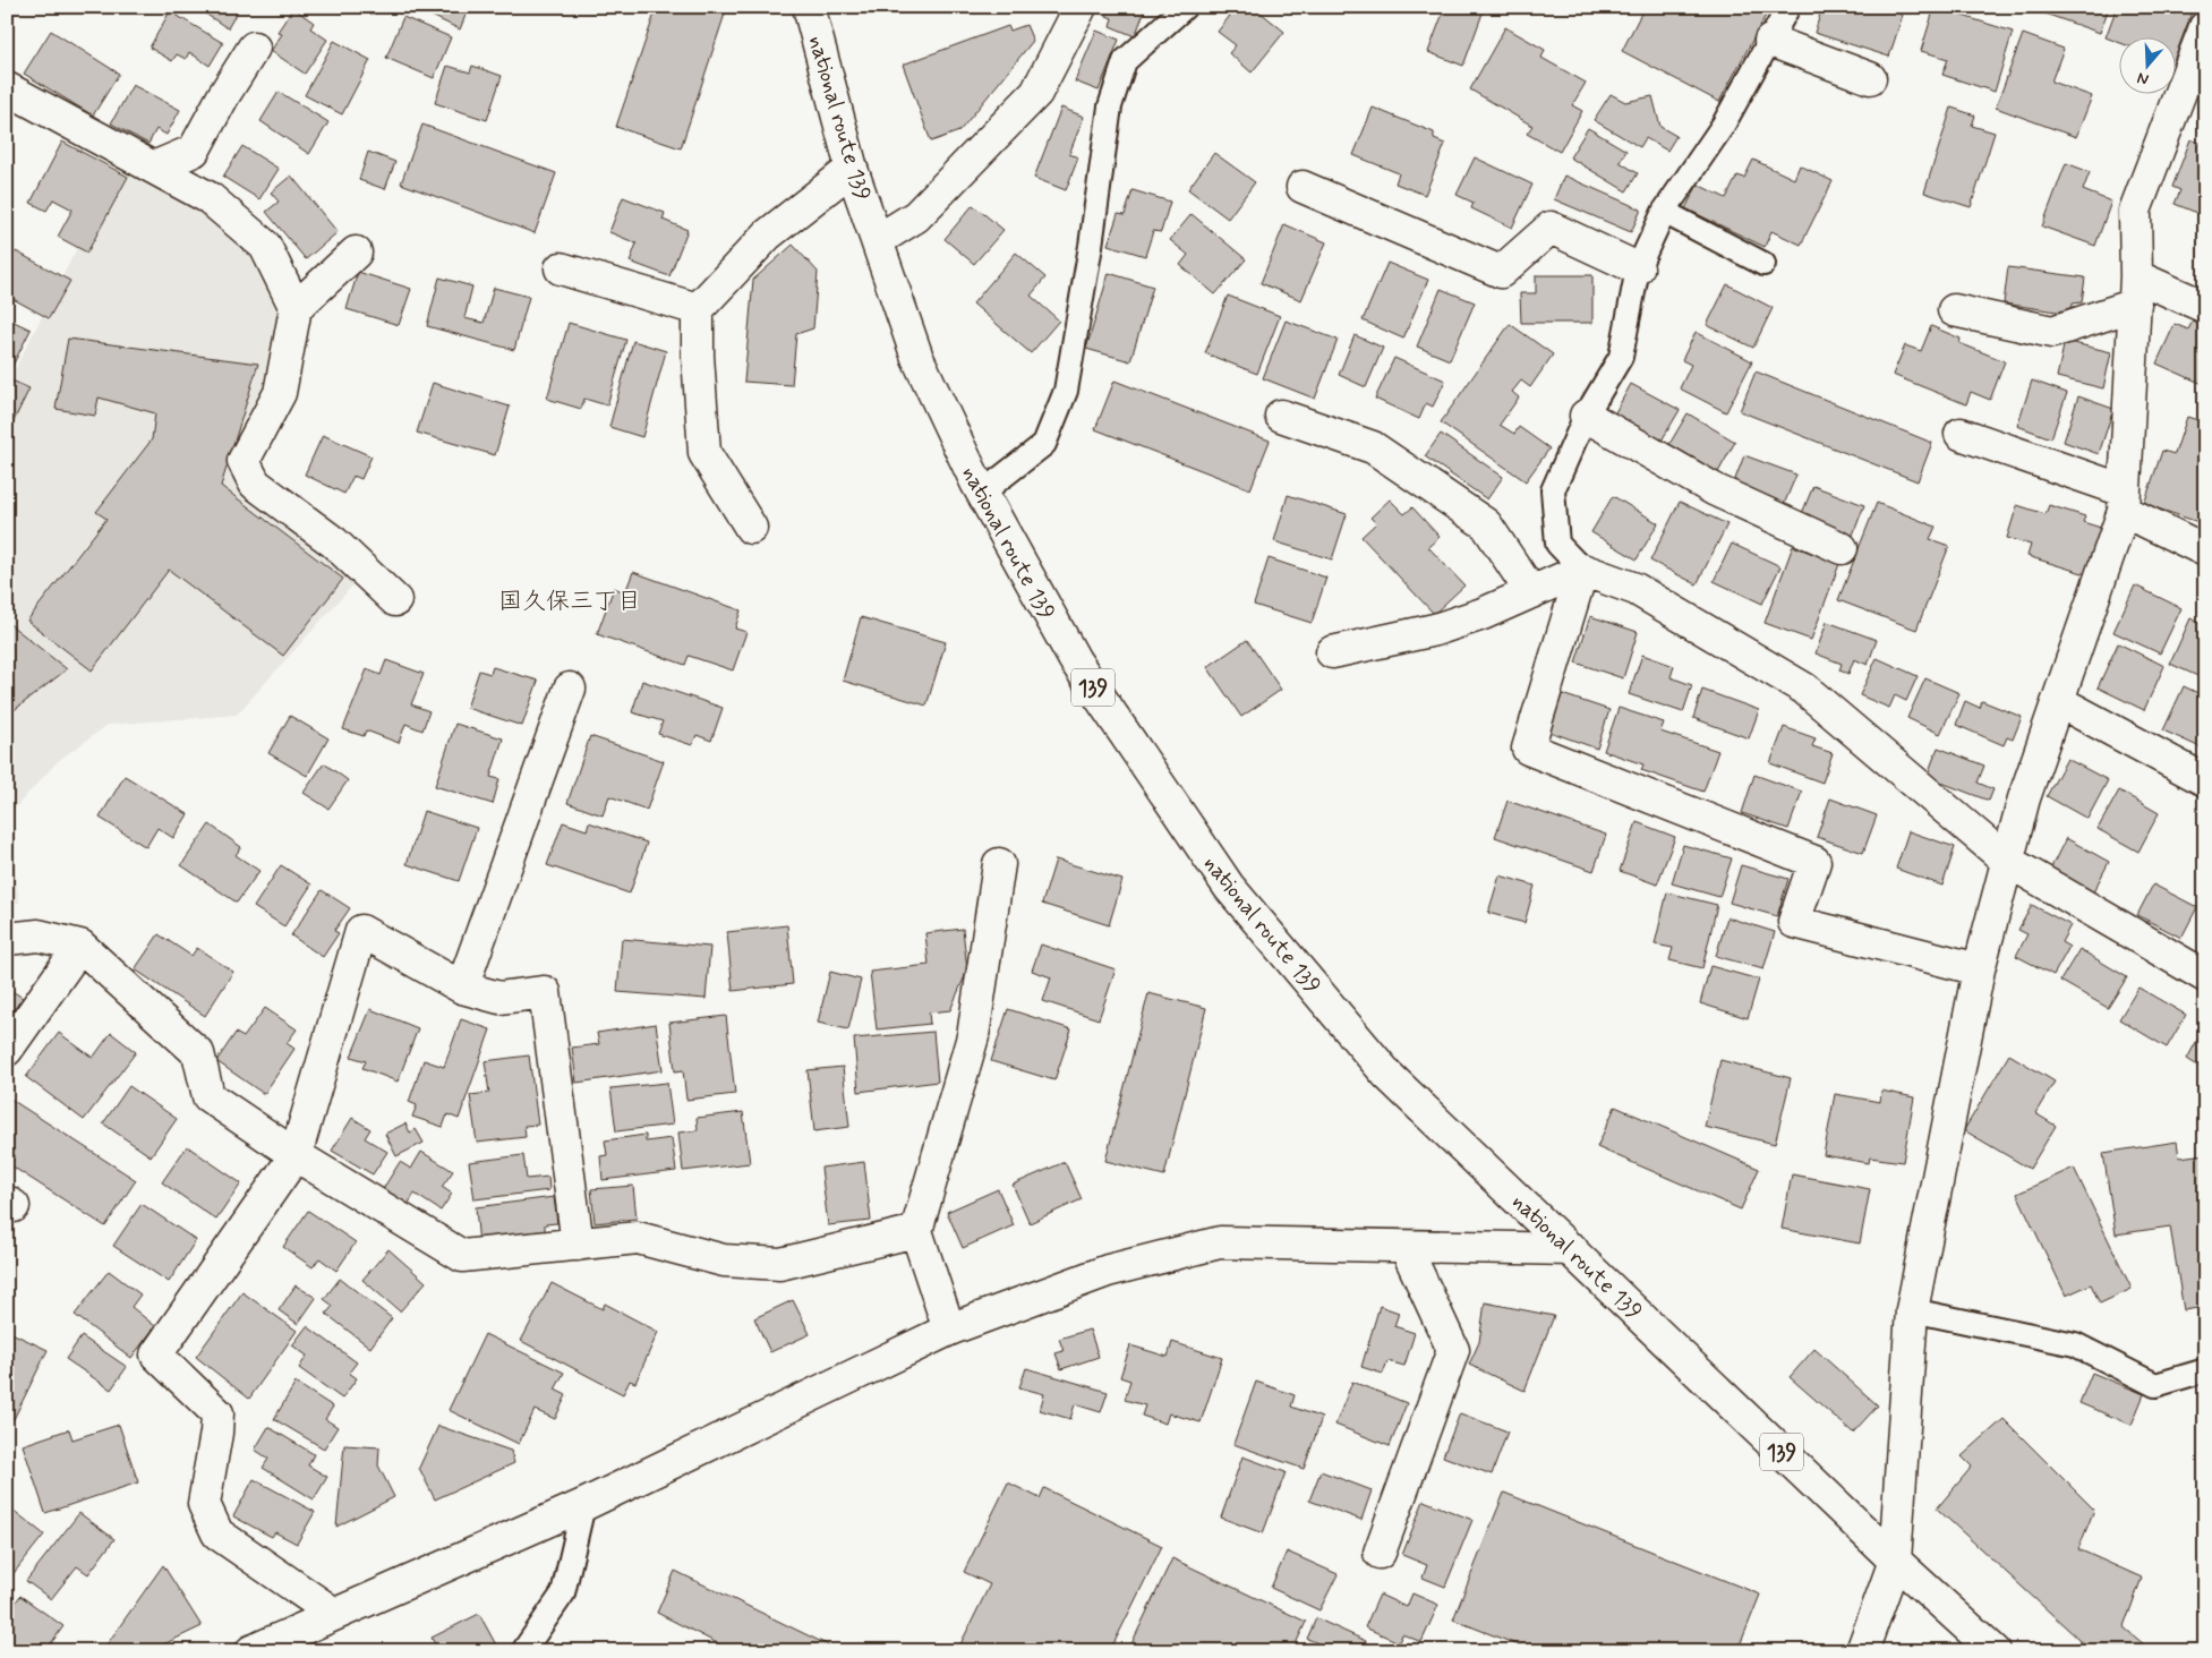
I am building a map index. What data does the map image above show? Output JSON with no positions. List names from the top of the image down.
{
  "streets": {
    "main road": ["national route 139", "139"]
  },
  "districts": ["国久保三丁目"],
  "north": "bottom"
}
